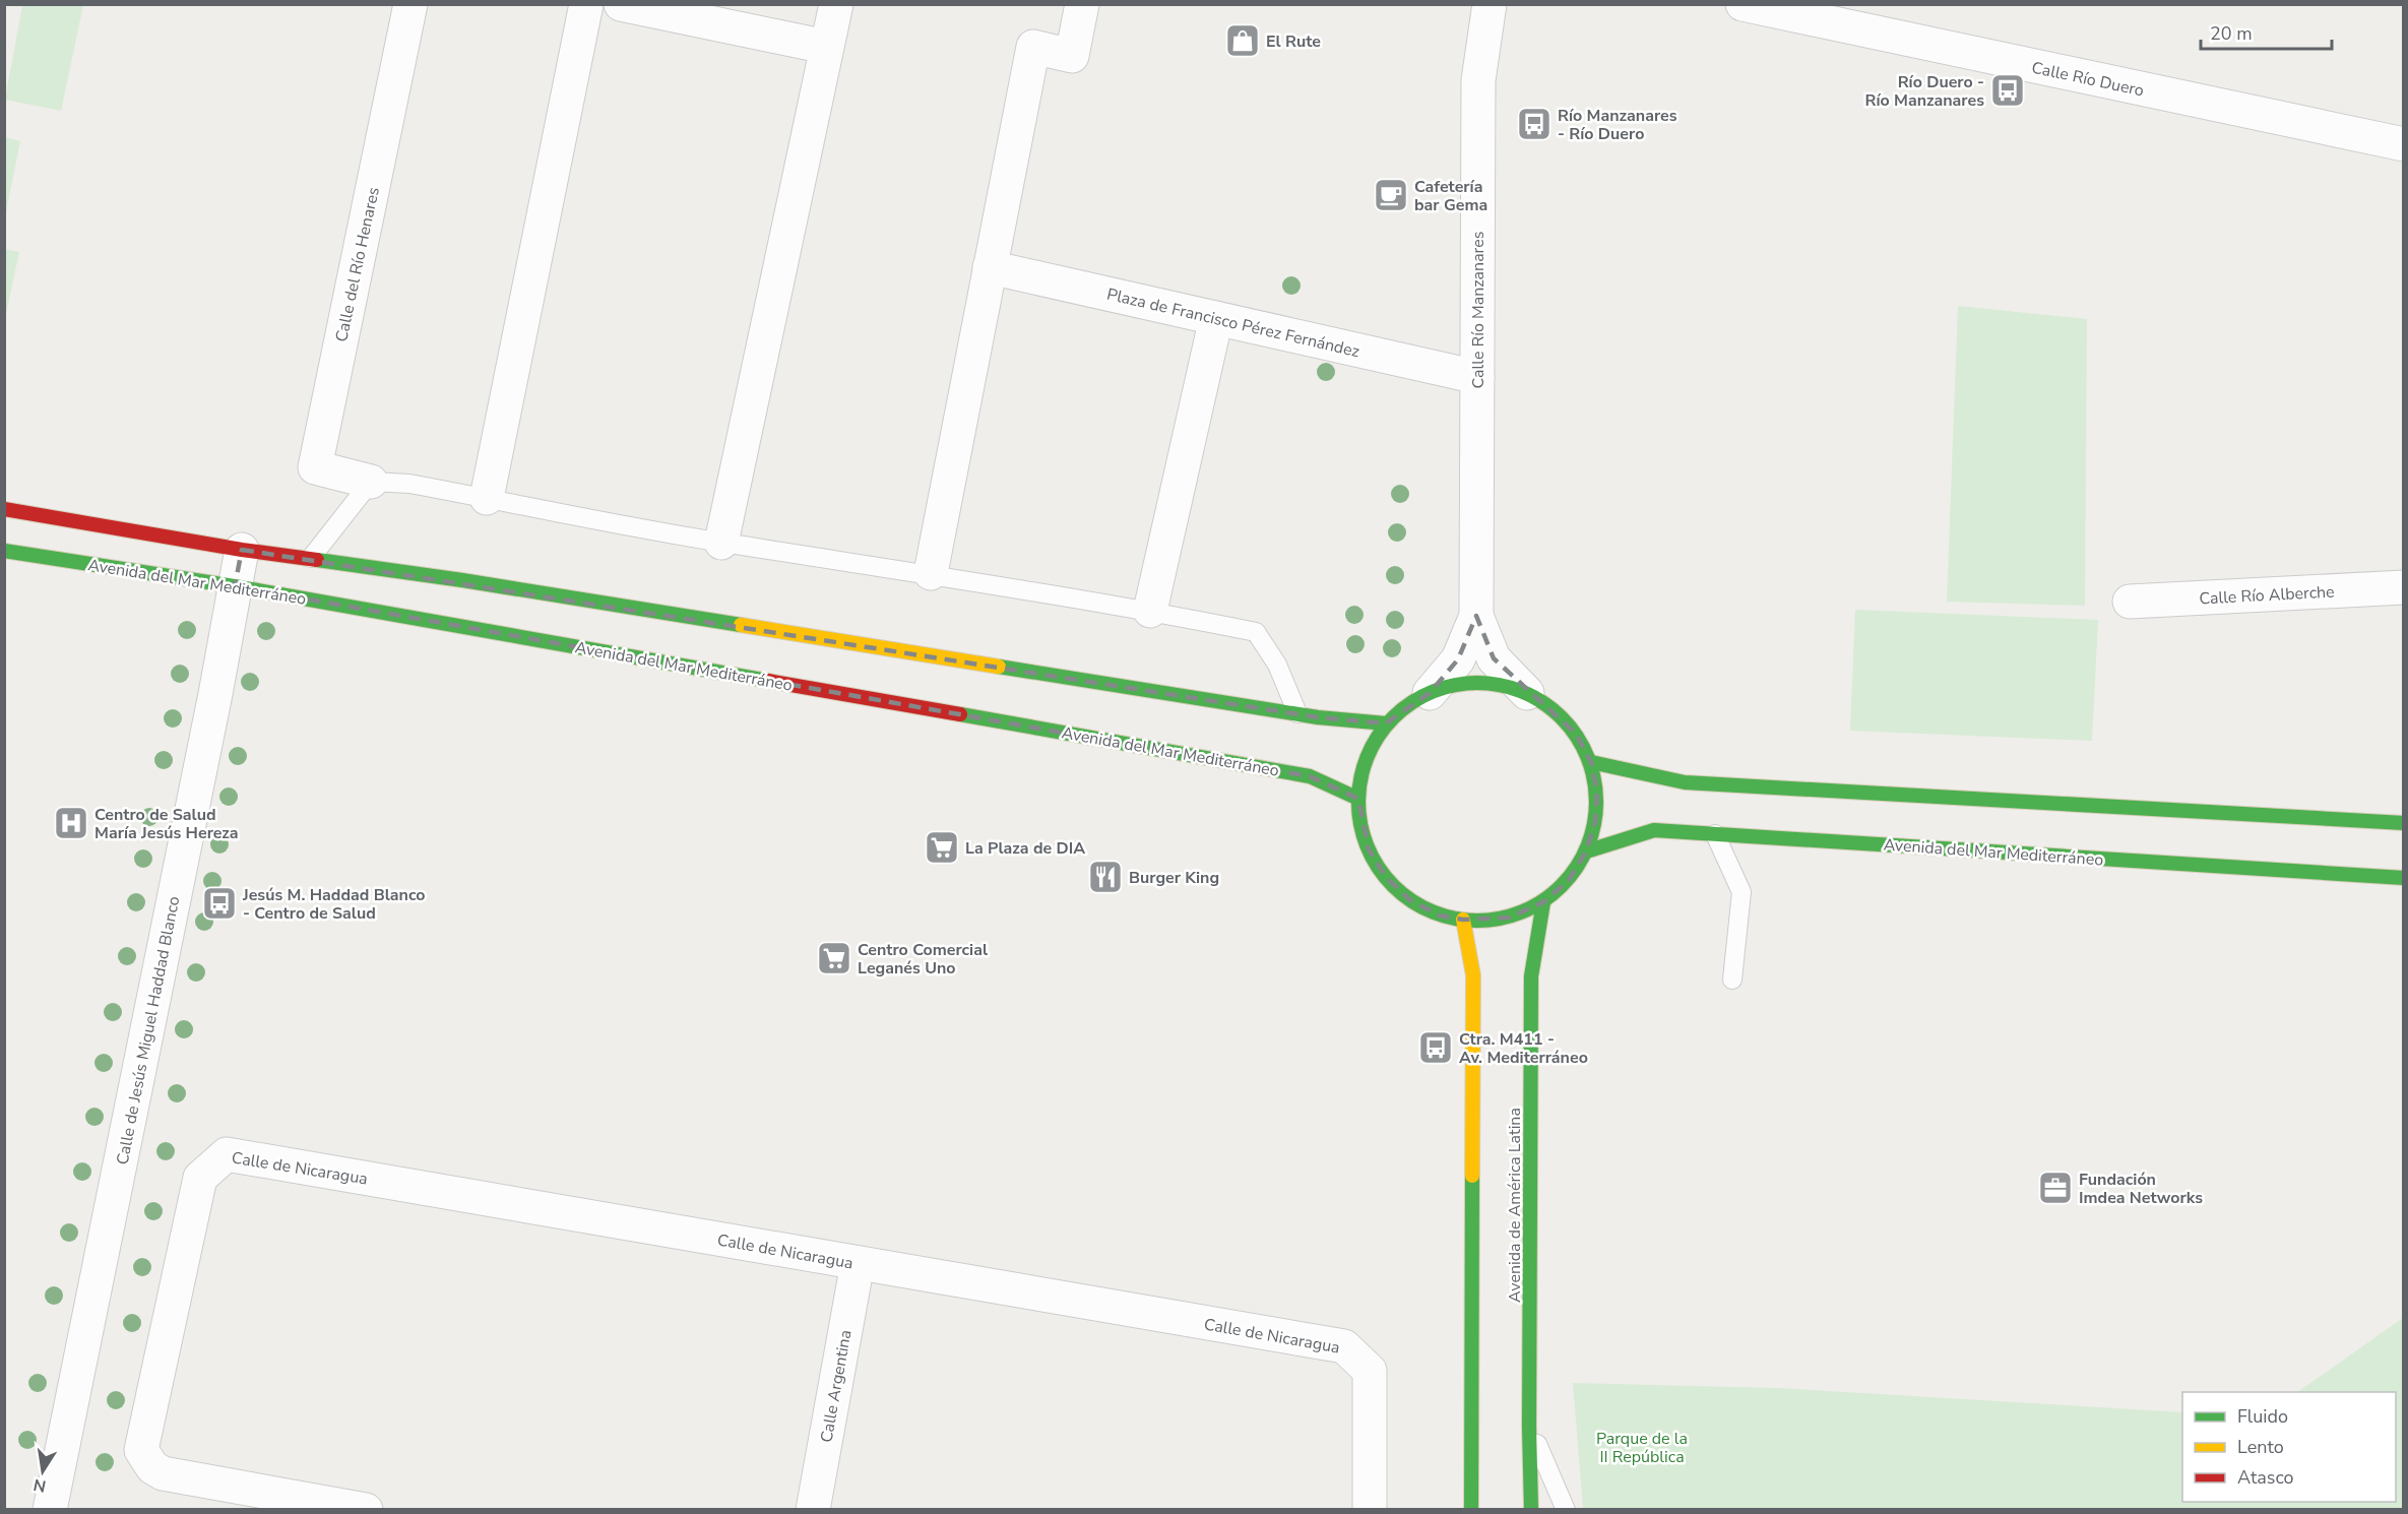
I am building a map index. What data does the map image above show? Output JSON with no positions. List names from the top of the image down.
{
  "streets": {
    "main road": ["Avenida del Mar Mediterráneo", "Avenida de América Latina"],
    "street": [
      "Calle Río Duero",
      "Calle del Río Henares",
      "Calle Río Manzanares",
      "Plaza de Francisco Pérez Fernández",
      "Calle Río Alberche",
      "Calle de Jesús Miguel Haddad Blanco",
      "Calle de Nicaragua",
      "Calle Argentina"
    ]
  },
  "crossings": [
    ["Calle Río Manzanares", "Plaza de Francisco Pérez Fernández"],
    ["Avenida del Mar Mediterráneo", "Calle de Jesús Miguel Haddad Blanco"],
    ["Calle de Nicaragua", "Calle Argentina"]
  ],
  "parks": ["Parque de la II República"],
  "places": {
    "shop": ["El Rute"],
    "bus stop": [
      "Río Duero - Río Manzanares",
      "Río Manzanares - Río Duero",
      "Jesús M. Haddad Blanco - Centro de Salud",
      "Ctra. M411 - Av. Mediterráneo"
    ],
    "cafe": ["Cafetería bar Gema"],
    "hospital": ["Centro de Salud María Jesús Hereza"],
    "supermarket": ["La Plaza de DIA", "Centro Comercial Leganés Uno"],
    "restaurant": ["Burger King"],
    "office": ["Fundación Imdea Networks"]
  },
  "legend": ["Fluido", "Lento", "Atasco"],
  "scale_bar": "20 m",
  "north": "bottom"
}
